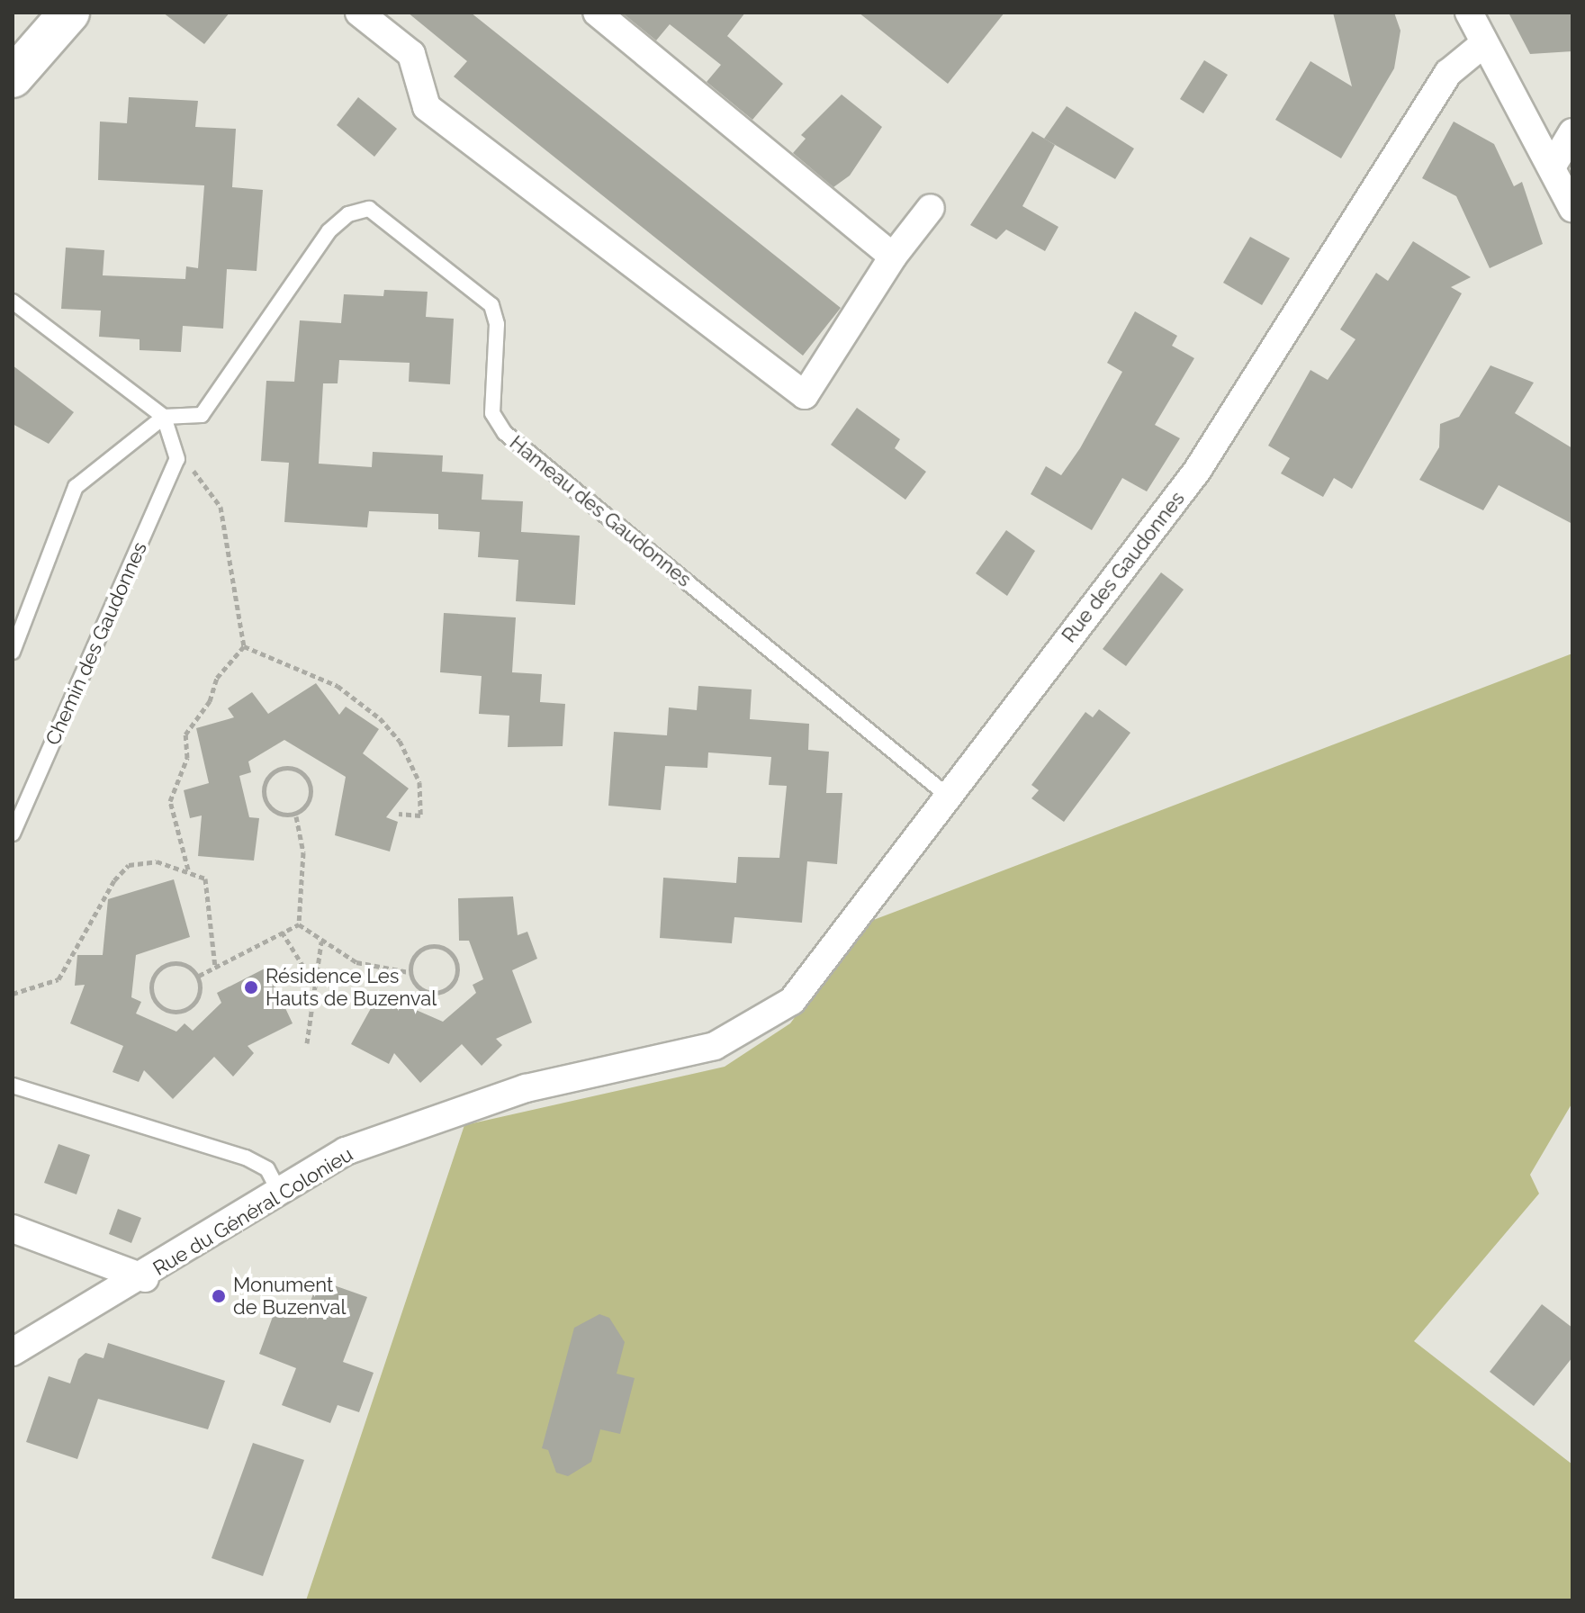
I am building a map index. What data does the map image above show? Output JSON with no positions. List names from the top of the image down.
{
  "streets": {
    "street": ["Rue des Gaudonnes", "Rue du Général Colonieu"],
    "lane": ["Hameau des Gaudonnes", "Chemin des Gaudonnes"]
  },
  "crossings": [
    ["Hameau des Gaudonnes", "Rue des Gaudonnes"],
    ["Rue des Gaudonnes", "Rue du Général Colonieu"]
  ],
  "places": ["Résidence Les Hauts de Buzenval", "Monument de Buzenval"]
}
